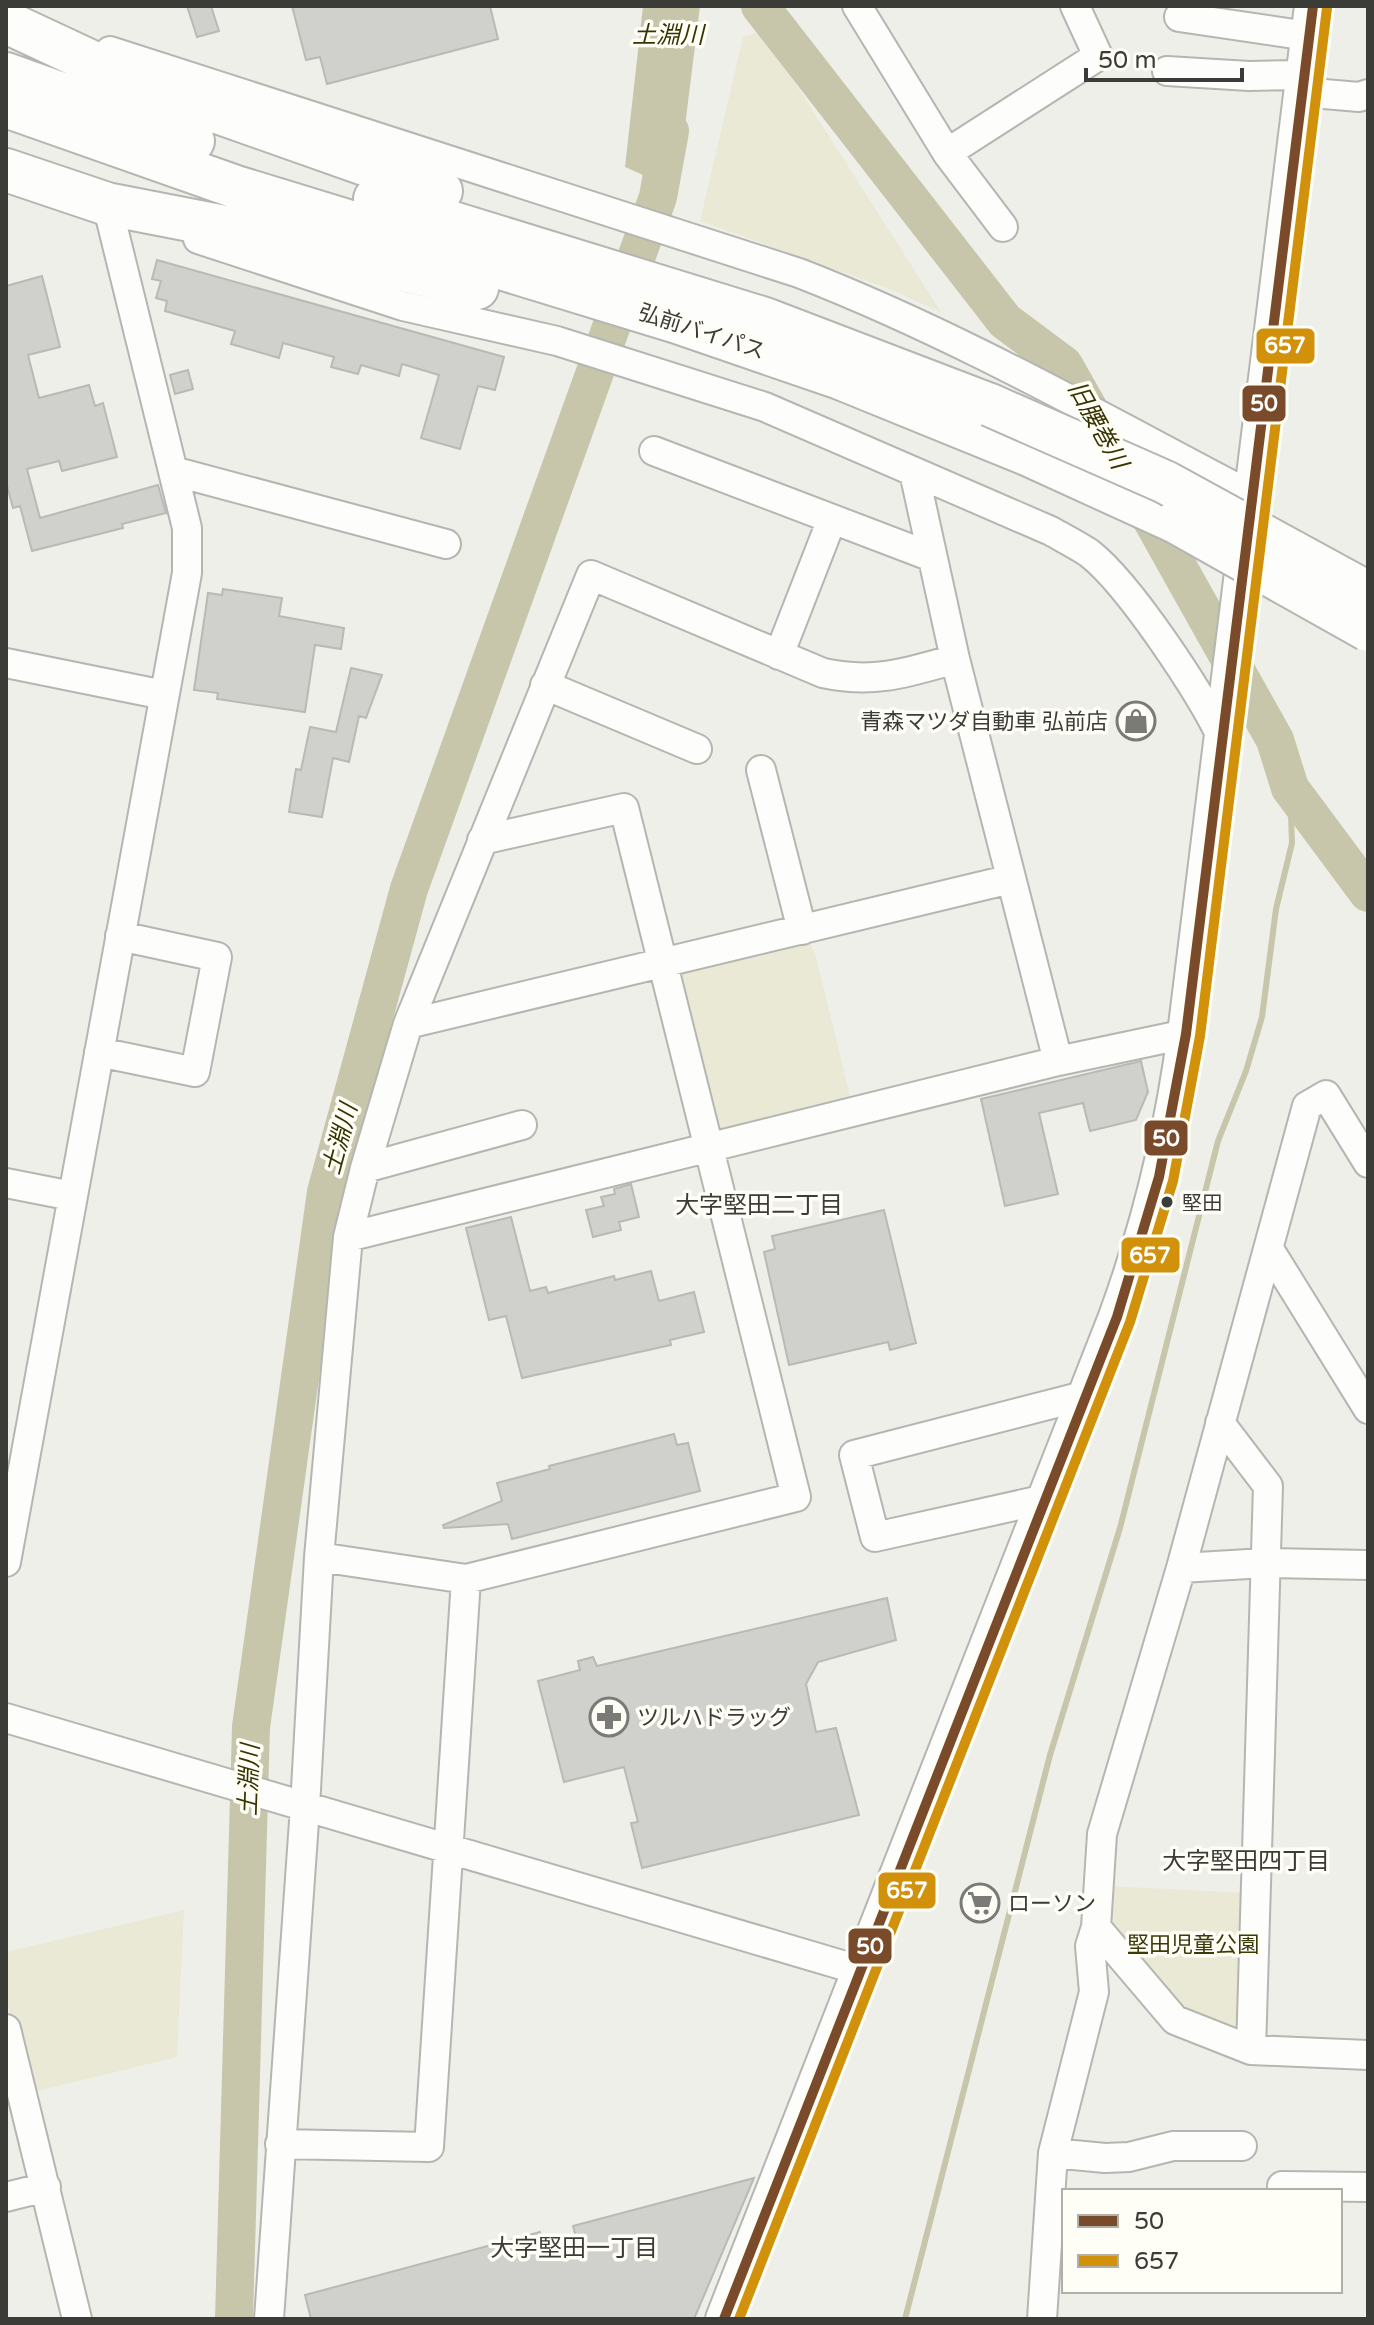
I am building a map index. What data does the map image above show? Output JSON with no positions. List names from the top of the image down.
{
  "streets": {
    "highway": ["弘前バイパス"]
  },
  "districts": ["大字堅田二丁目", "大字堅田四丁目", "大字堅田一丁目"],
  "water": ["土淵川", "旧腰巻川"],
  "parks": ["堅田児童公園"],
  "places": {
    "shop": ["青森マツダ自動車 弘前店"],
    "other": ["堅田"],
    "pharmacy": ["ツルハドラッグ"],
    "supermarket": ["ローソン"]
  },
  "lines": ["transit line 50", "transit line 657"],
  "legend": ["50", "657"],
  "scale_bar": "50 m"
}
